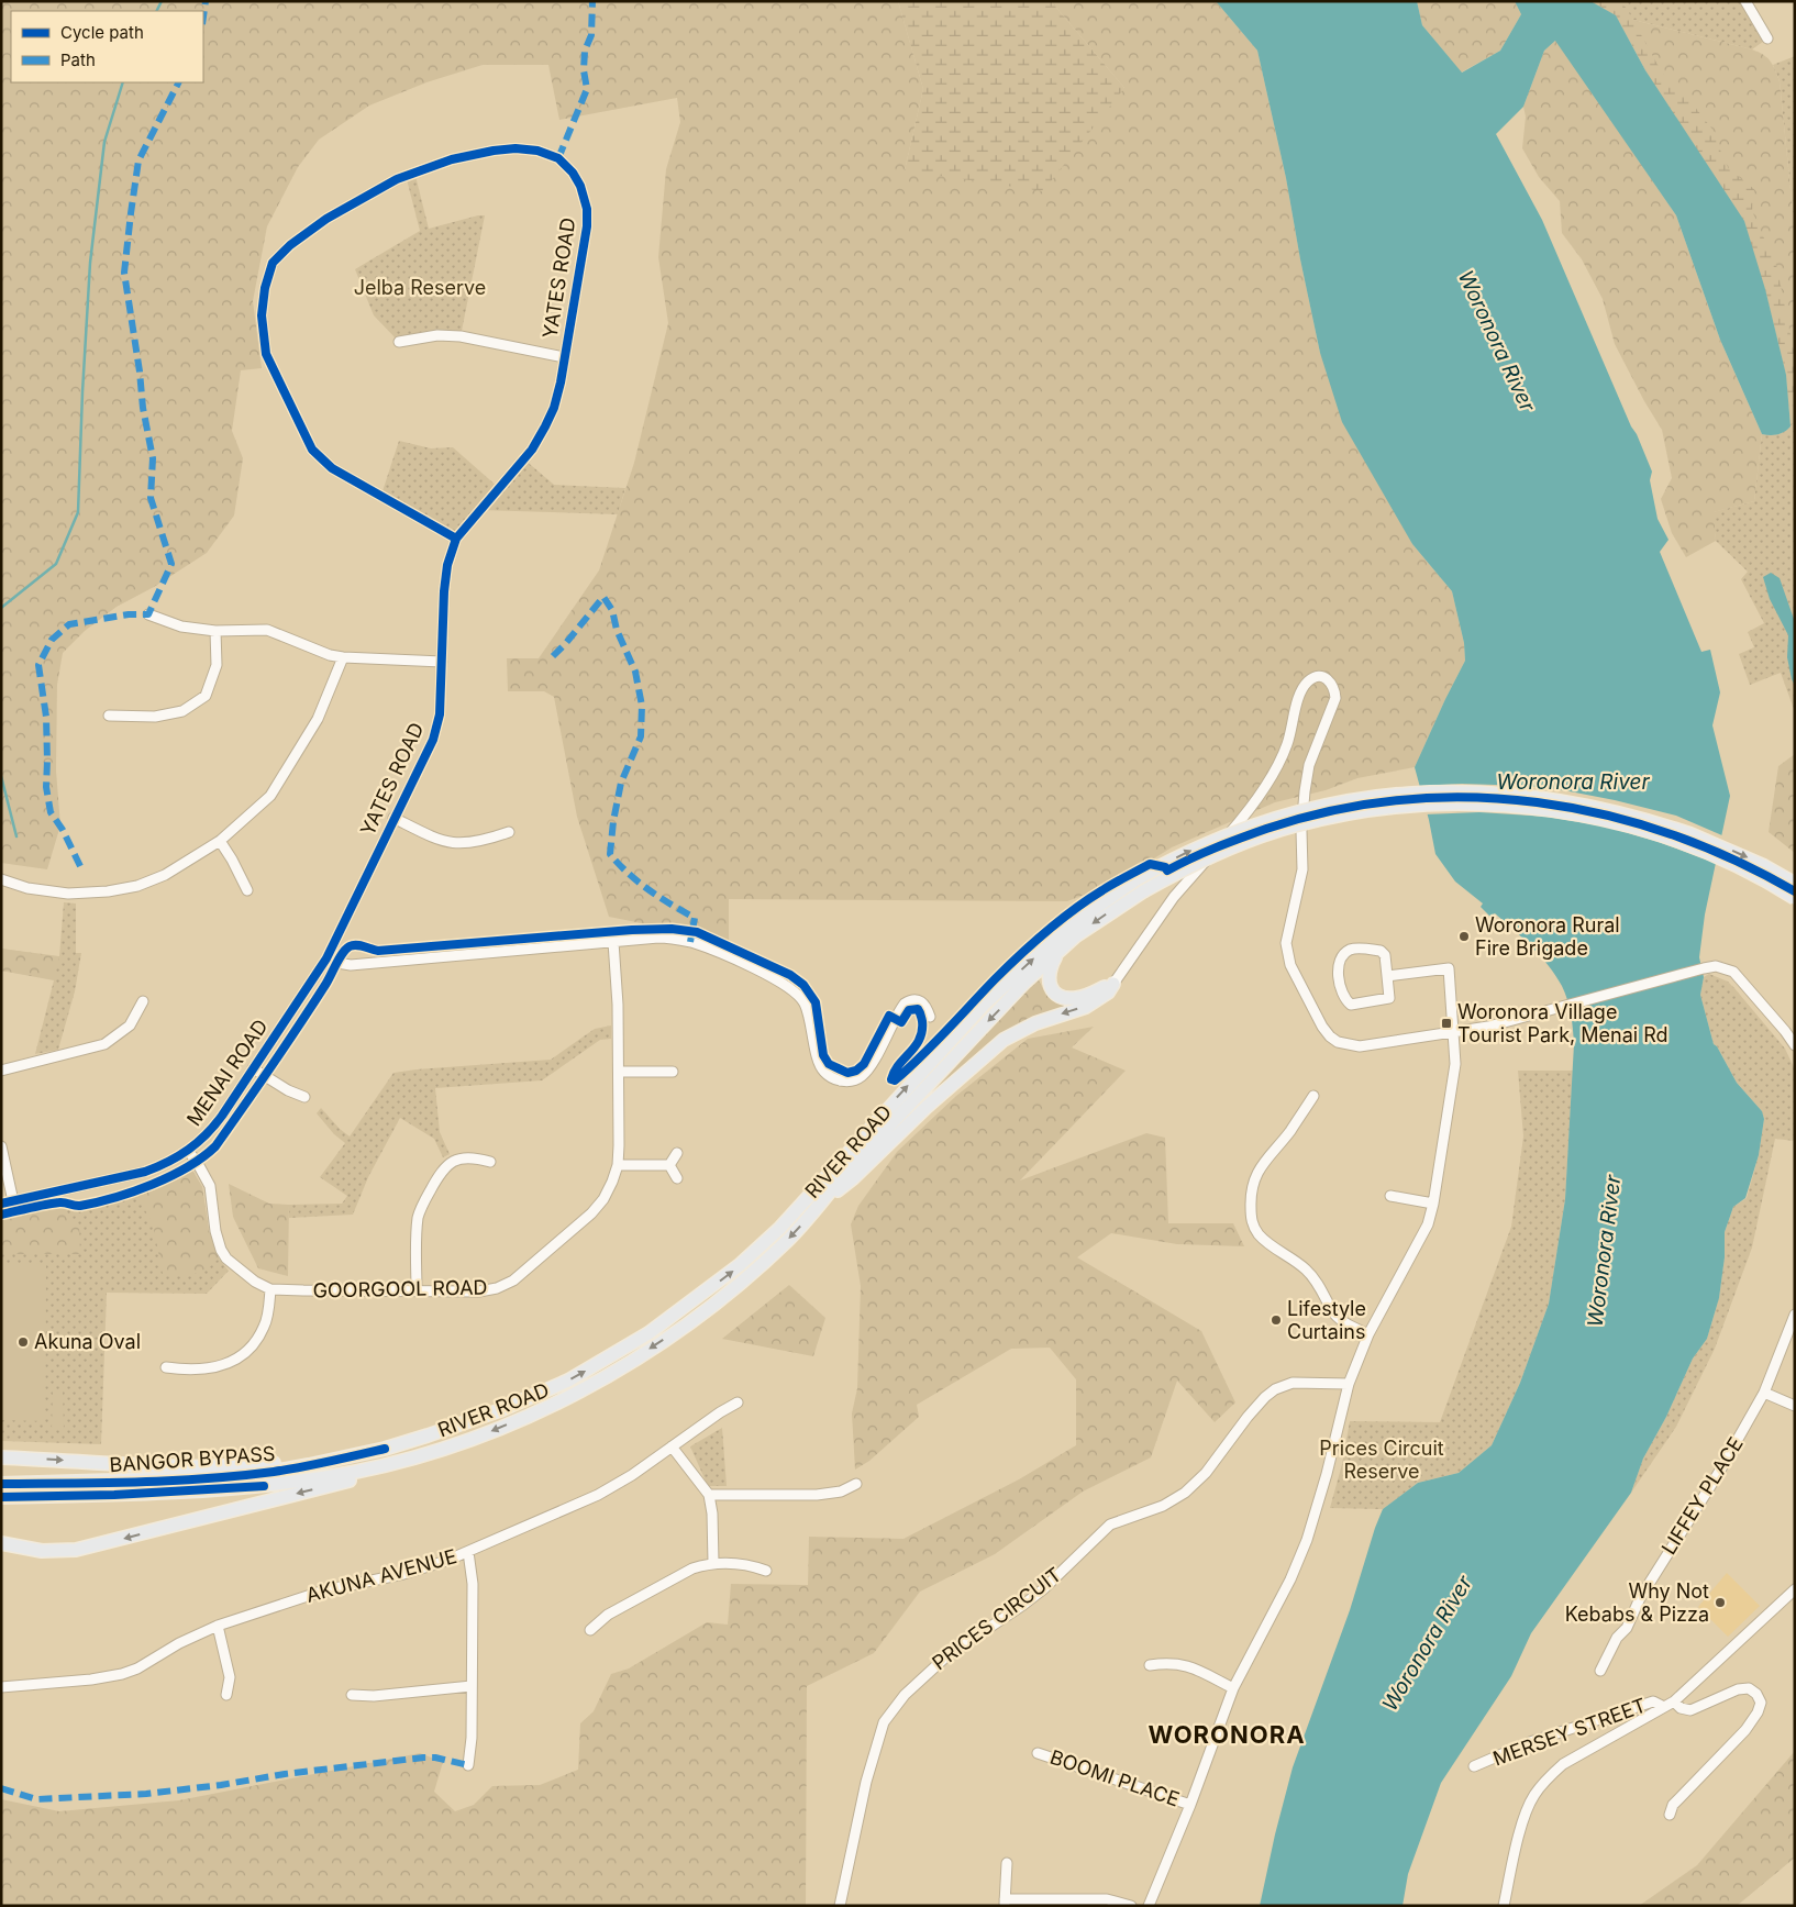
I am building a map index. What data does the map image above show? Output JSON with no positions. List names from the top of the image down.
{
  "streets": {
    "main road": ["RIVER ROAD", "BANGOR BYPASS"],
    "street": [
      "YATES ROAD",
      "MENAI ROAD",
      "GOORGOOL ROAD",
      "LIFFEY PLACE",
      "AKUNA AVENUE",
      "PRICES CIRCUIT",
      "MERSEY STREET",
      "BOOMI PLACE"
    ]
  },
  "crossings": [
    ["YATES ROAD", "MENAI ROAD"],
    ["MENAI ROAD", "GOORGOOL ROAD"],
    ["RIVER ROAD", "BANGOR BYPASS"]
  ],
  "districts": ["WORONORA"],
  "water": ["Woronora River"],
  "parks": ["Jelba Reserve", "Prices Circuit Reserve"],
  "places": {
    "other": [
      "Woronora Rural Fire Brigade",
      "Lifestyle Curtains",
      "Akuna Oval",
      "Why Not Kebabs & Pizza"
    ],
    "transit": ["Woronora Village Tourist Park, Menai Rd"]
  },
  "legend": ["Cycle path", "Path"]
}
